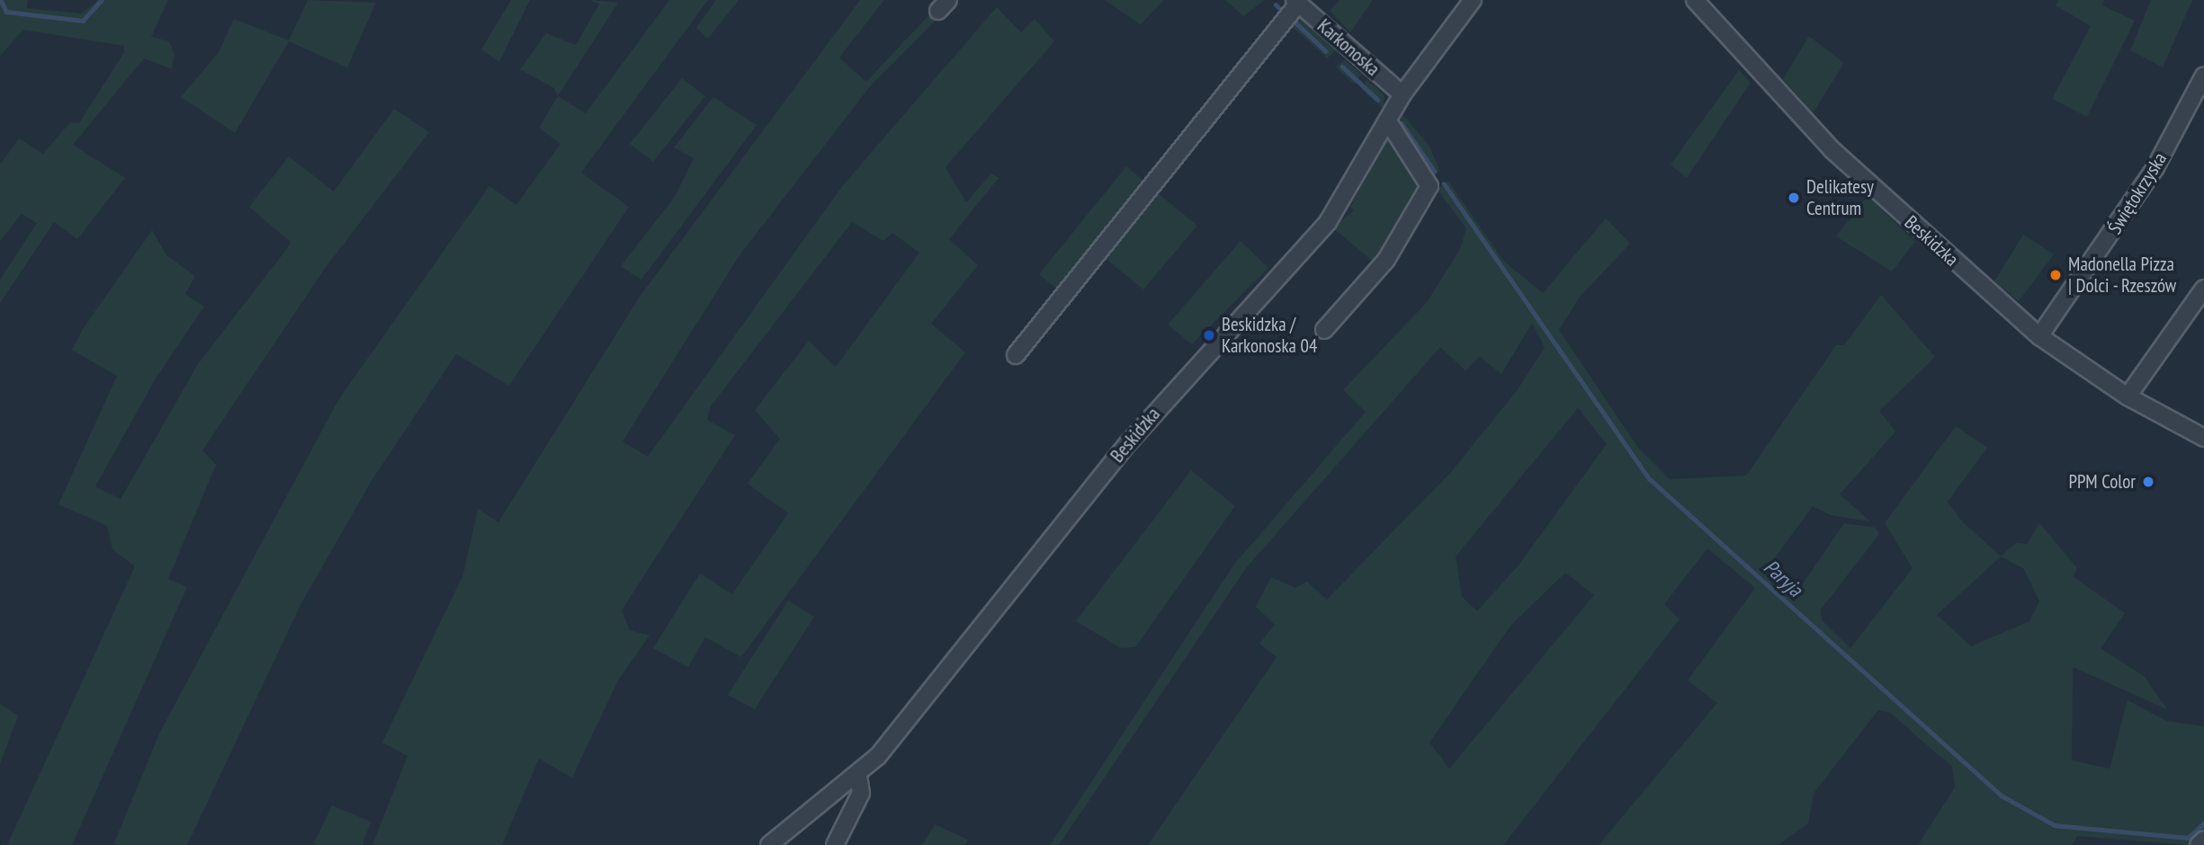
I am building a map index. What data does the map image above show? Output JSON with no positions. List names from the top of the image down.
{
  "streets": {
    "street": ["Karkonoska", "Świętokrzyska", "Beskidzka"]
  },
  "crossings": [
    ["Karkonoska", "Beskidzka"],
    ["Świętokrzyska", "Beskidzka"]
  ],
  "water": ["Paryja"],
  "places": [
    "Delikatesy Centrum",
    "Madonella Pizza | Dolci - Rzeszów",
    "Beskidzka / Karkonoska 04",
    "PPM Color"
  ]
}
